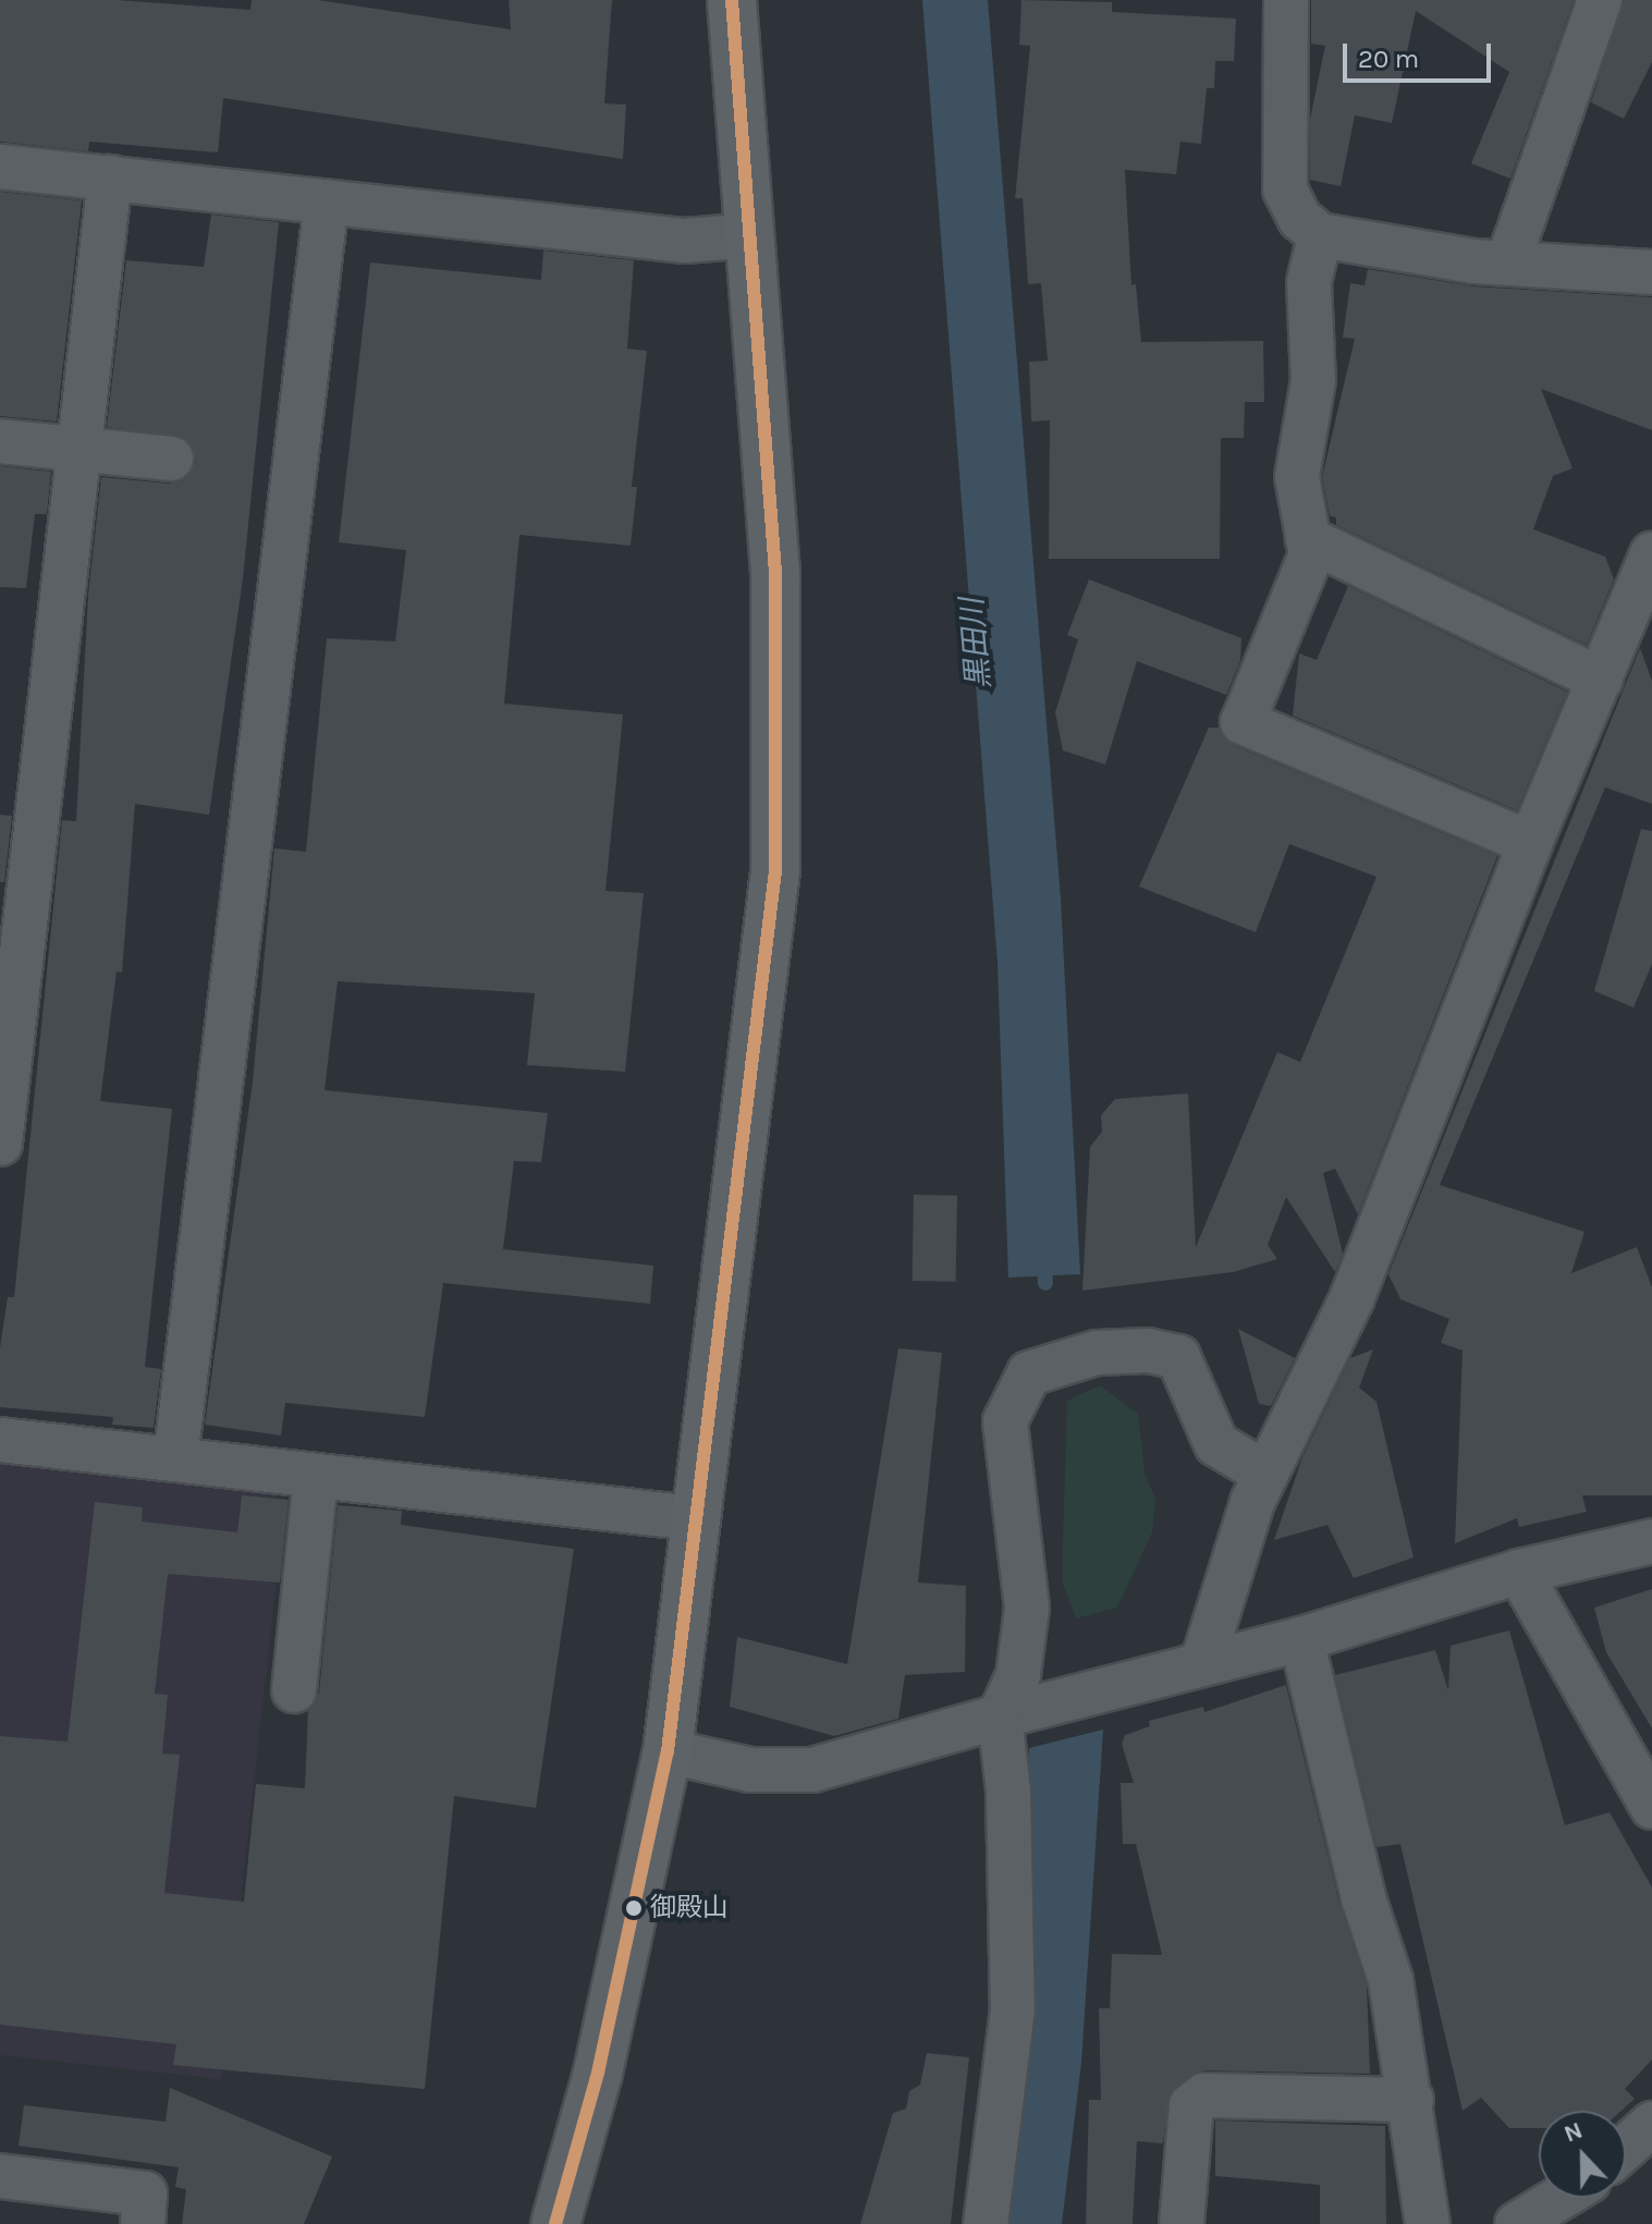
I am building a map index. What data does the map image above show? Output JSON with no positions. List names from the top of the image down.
{
  "water": ["黒田川"],
  "places": ["御殿山"],
  "scale_bar": "20 m",
  "north": "top"
}
